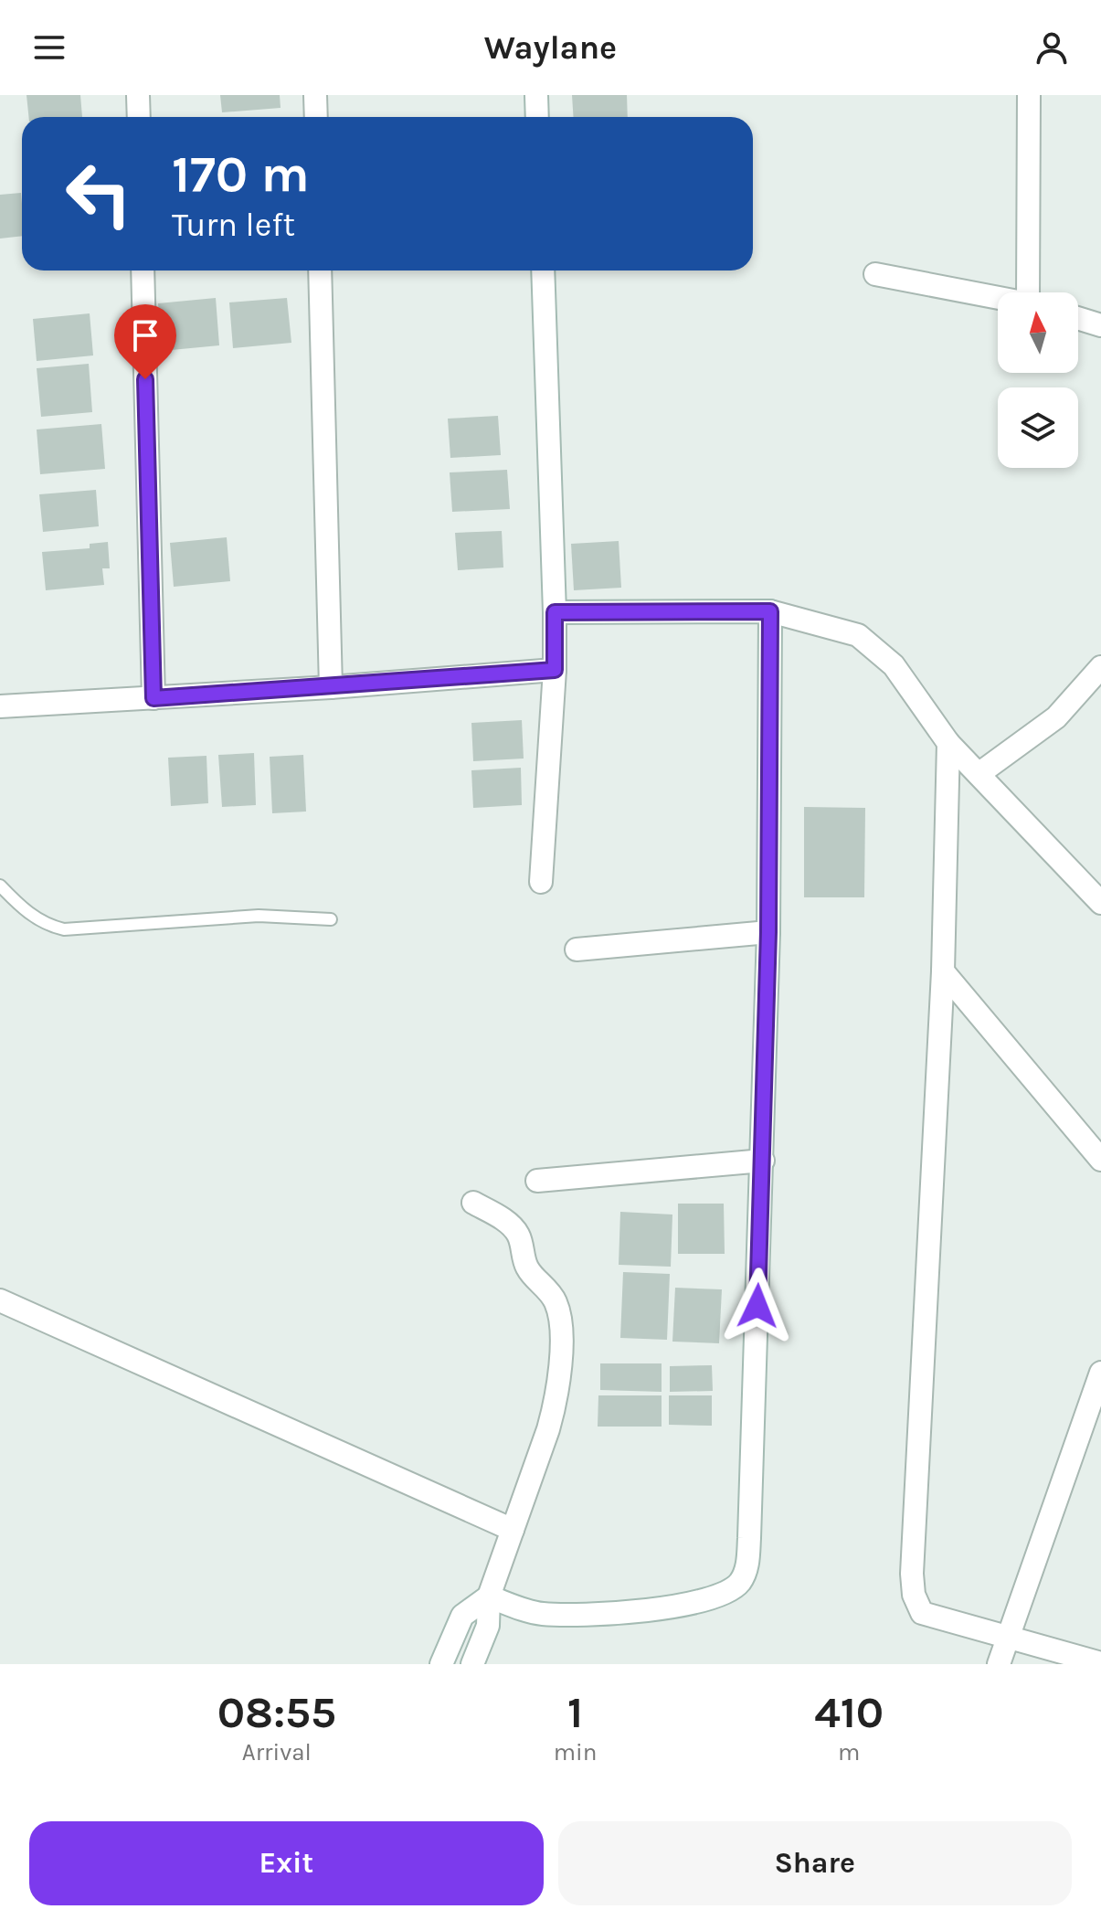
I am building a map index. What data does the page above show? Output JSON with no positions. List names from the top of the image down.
{
  "north": "top",
  "page": {
    "header": "Waylane",
    "turn": ["170 m", "Turn left"],
    "eta": [
      "08:55",
      "Arrival",
      "1",
      "min",
      "410",
      "m"
    ],
    "buttons": ["Exit", "Share"]
  }
}
